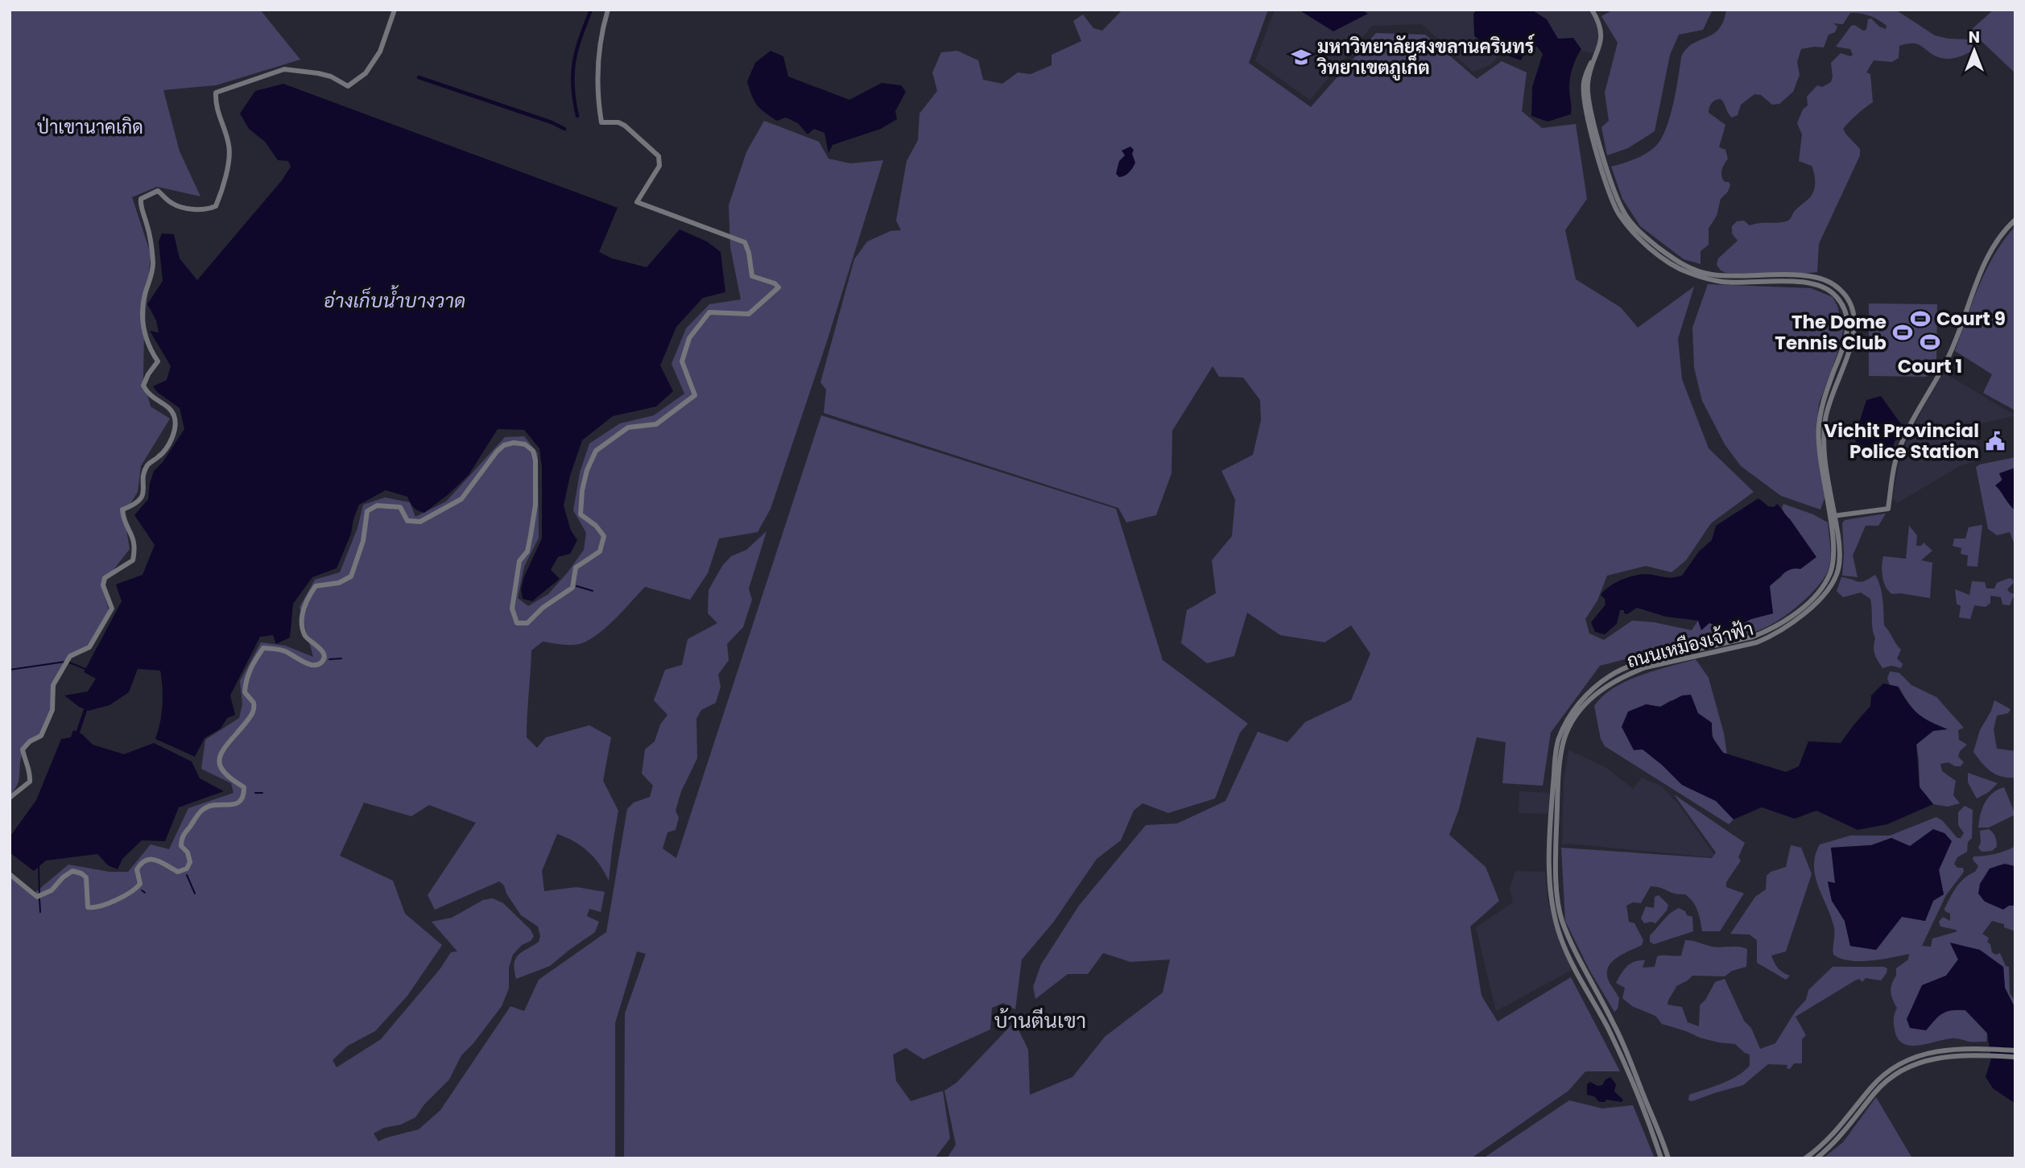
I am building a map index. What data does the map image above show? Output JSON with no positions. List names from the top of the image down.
{
  "streets": {
    "street": ["ถนนเหมืองเจ้าฟ้า"]
  },
  "districts": ["บ้านตีนเขา"],
  "water": ["อ่างเก็บน้ำบางวาด"],
  "parks": ["ป่าเขานาคเกิด"],
  "places": {
    "school or university": ["มหาวิทยาลัยสงขลานครินทร์ วิทยาเขตภูเก็ต"],
    "sports": ["Court 9", "The Dome Tennis Club", "Court 1"],
    "public building": ["Vichit Provincial Police Station"]
  },
  "north": "top"
}
